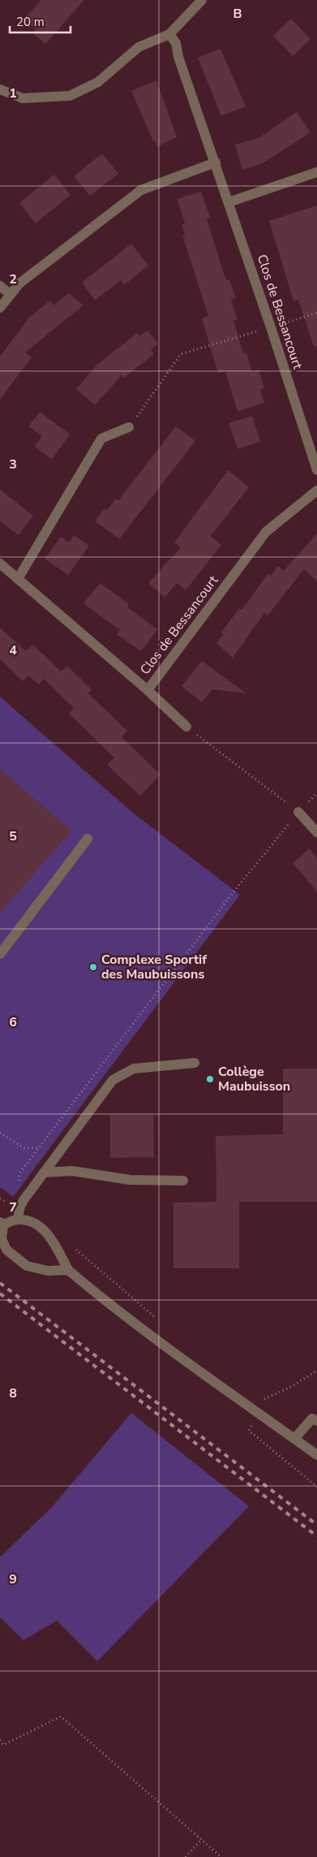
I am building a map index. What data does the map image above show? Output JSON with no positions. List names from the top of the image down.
{
  "streets": {
    "street": ["Clos de Bessancourt"]
  },
  "places": ["Complexe Sportif des Maubuissons", "Collège Maubuisson"],
  "scale_bar": "20 m",
  "grid": {
    "columns": ["B"],
    "rows": [
      "1",
      "2",
      "3",
      "4",
      "5",
      "6",
      "7",
      "8",
      "9"
    ]
  }
}
